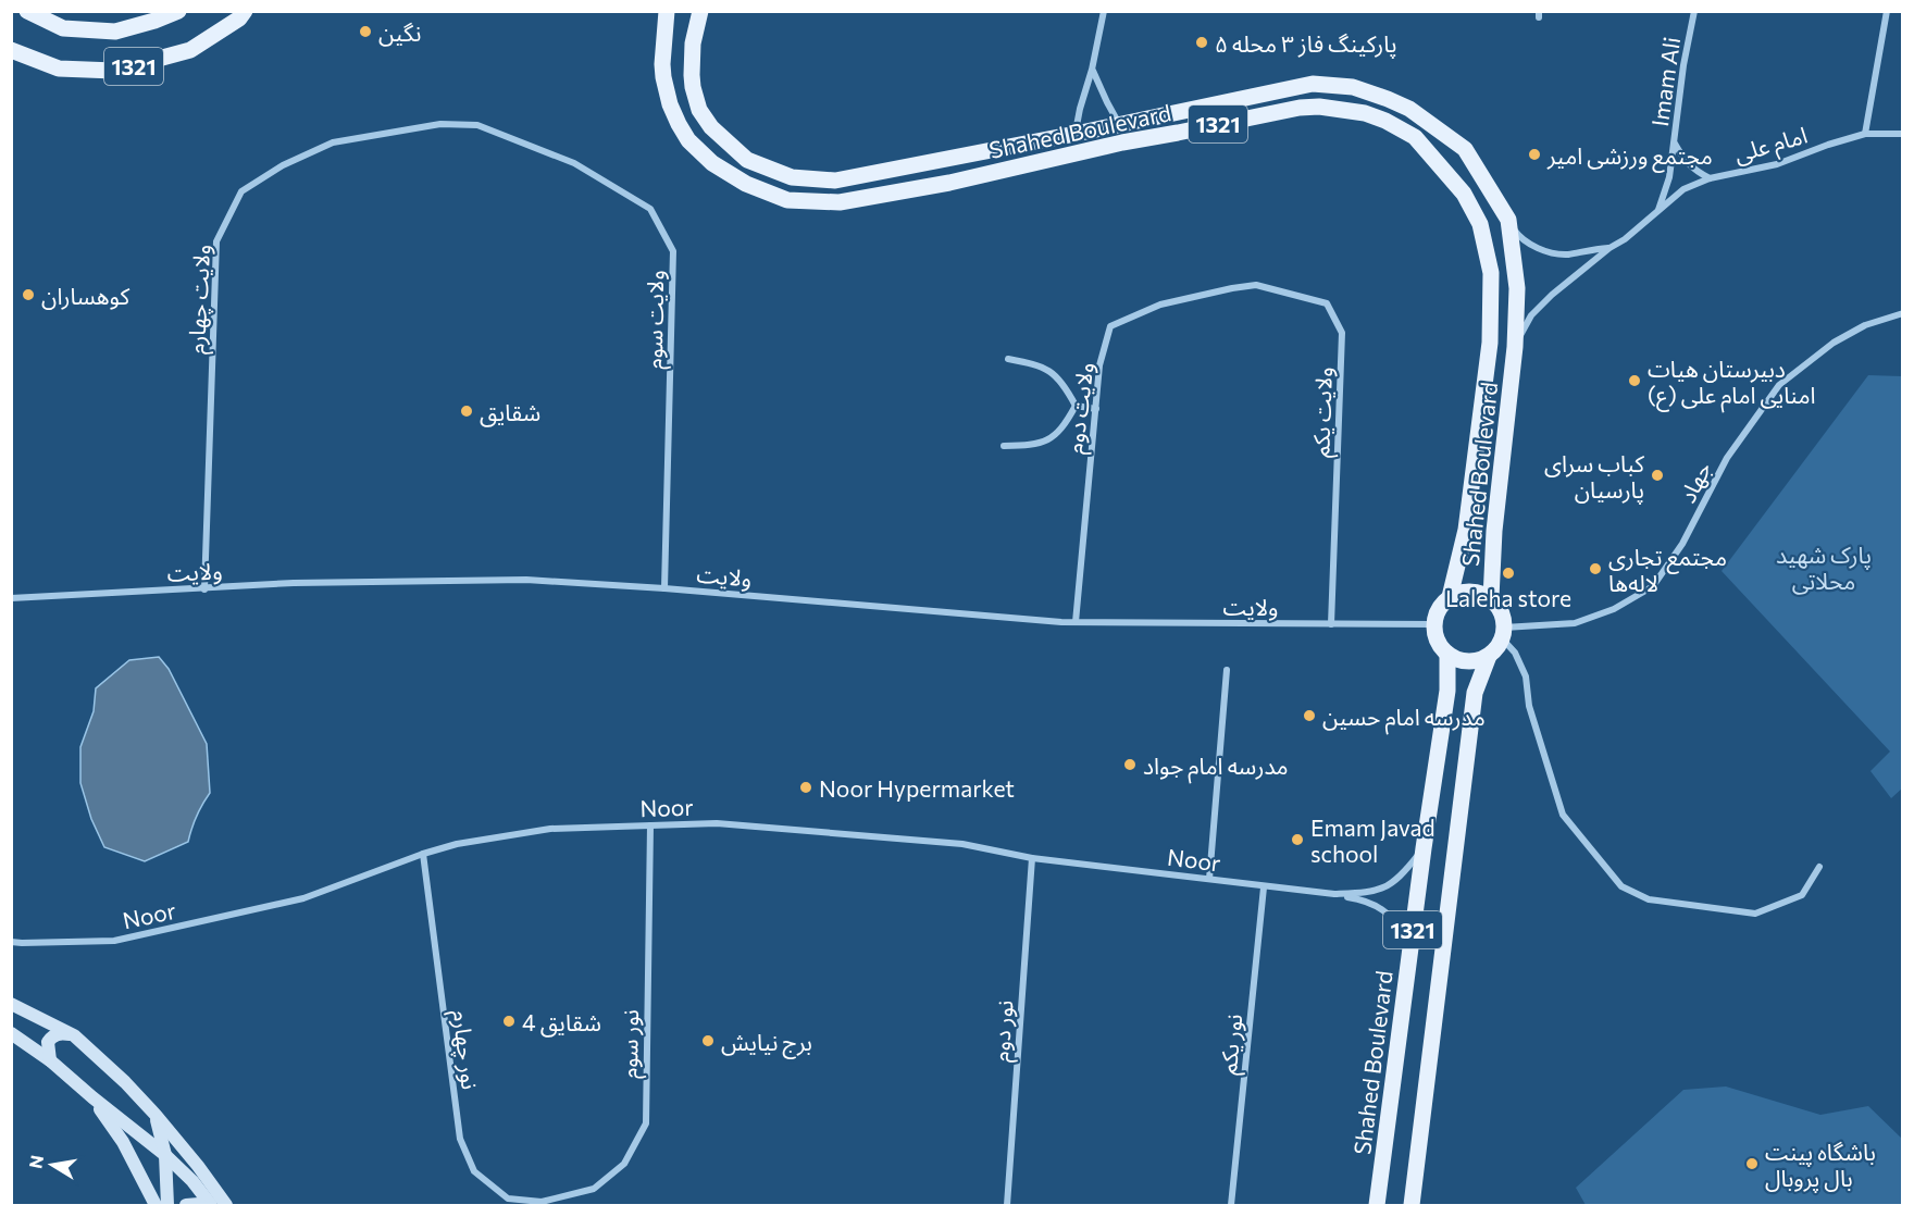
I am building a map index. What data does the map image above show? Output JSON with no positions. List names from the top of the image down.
{
  "streets": {
    "main road": ["1321", "Shahed Boulevard"],
    "street": [
      "Imam Ali",
      "امام علی",
      "ولایت چهارم",
      "ولایت سوم",
      "ولایت دوم",
      "ولایت یکم",
      "جهاد",
      "ولایت",
      "Noor",
      "نور دوم",
      "نور سوم",
      "نور یکم",
      "نور چهارم"
    ]
  },
  "crossings": [
    ["1321", "Shahed Boulevard"],
    ["1321", "جهاد"],
    ["1321", "ولایت"],
    ["Imam Ali", "امام علی"],
    ["Shahed Boulevard", "جهاد"],
    ["Shahed Boulevard", "ولایت"],
    ["ولایت چهارم", "ولایت سوم"],
    ["ولایت چهارم", "ولایت"],
    ["ولایت سوم", "ولایت"],
    ["ولایت دوم", "ولایت یکم"],
    ["ولایت دوم", "ولایت"],
    ["ولایت یکم", "ولایت"],
    ["جهاد", "ولایت"],
    ["Noor", "نور دوم"],
    ["Noor", "نور سوم"],
    ["Noor", "نور یکم"],
    ["Noor", "نور چهارم"],
    ["نور سوم", "نور چهارم"]
  ],
  "parks": ["پارک شهید محلاتی"],
  "places": [
    "نگین",
    "پارکینگ فاز ۳ محله ۵",
    "مجتمع ورزشی امیر",
    "کوهساران",
    "دبیرستان هیات امنایی امام علی (ع)",
    "شقایق",
    "کباب سرای پارسیان",
    "مجتمع تجاری لاله‌ها",
    "Laleha store",
    "مدرسه امام حسین",
    "مدرسه امام جواد",
    "Noor Hypermarket",
    "Emam Javad school",
    "شقایق 4",
    "برج نیایش",
    "باشگاه پینت بال پروبال"
  ],
  "north": "left"
}
